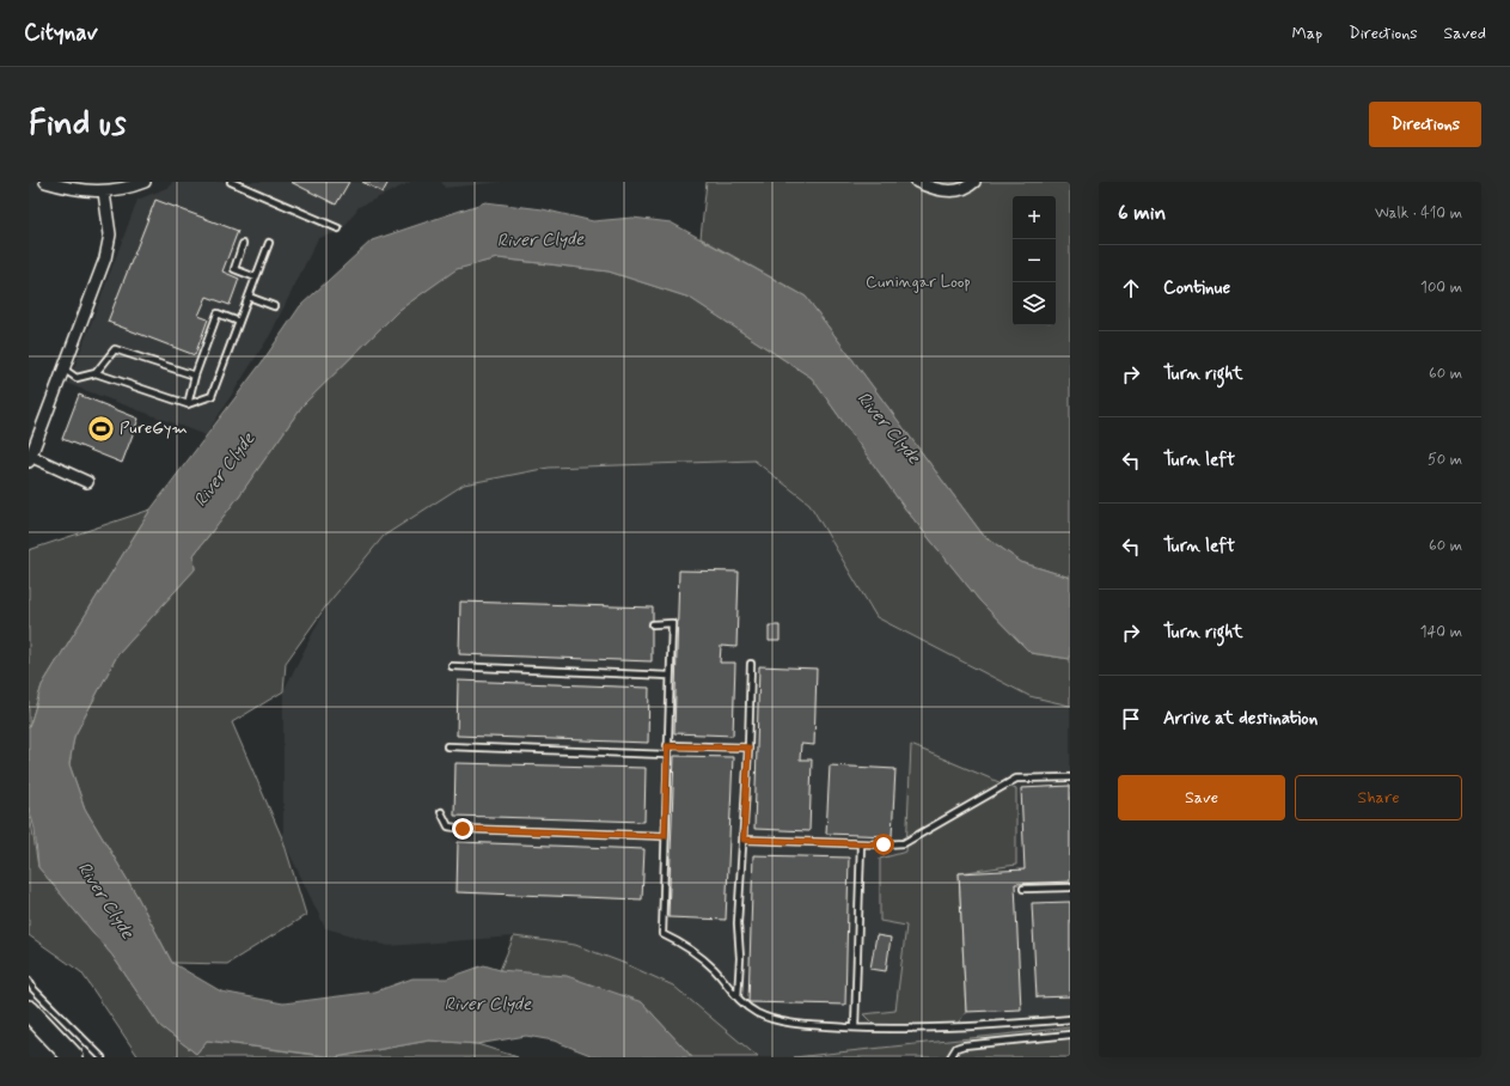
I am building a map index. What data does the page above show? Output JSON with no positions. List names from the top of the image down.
{
  "water": ["River Clyde"],
  "parks": ["Cuningar Loop"],
  "places": {
    "sports": ["PureGym"]
  },
  "page": {
    "header": "Citynav",
    "nav": ["Map", "Directions", "Saved"],
    "buttons": [
      "Directions",
      ["Save", "Share"]
    ],
    "title": "Find us",
    "heading": ["6 min", "Walk · 410 m"],
    "map_buttons": ["+", "−"],
    "list": [
      ["Continue", "100 m"],
      ["Turn right", "60 m"],
      ["Turn left", "50 m"],
      ["Turn left", "60 m"],
      ["Turn right", "140 m"],
      "Arrive at destination"
    ]
  }
}
